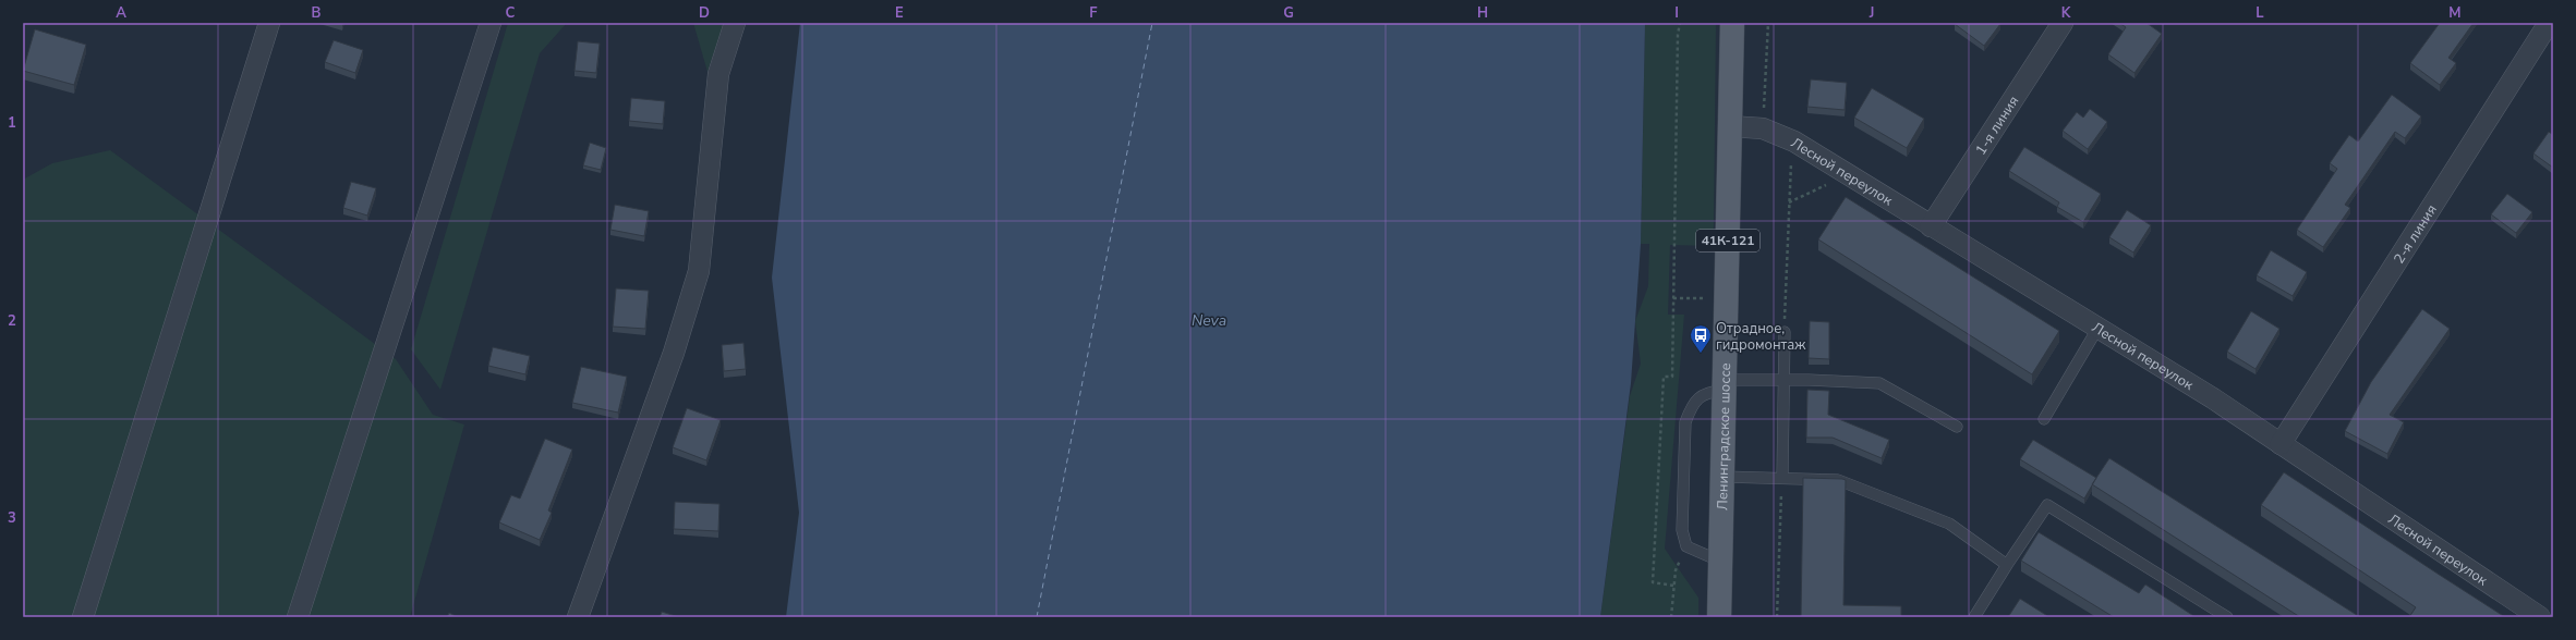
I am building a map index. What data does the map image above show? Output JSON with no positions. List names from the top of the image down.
{
  "streets": {
    "main road": ["41К-121", "Ленинградское шоссе"],
    "street": ["1-я линия", "Лесной переулок", "2-я линия"]
  },
  "crossings": [
    ["1-я линия", "Лесной переулок"],
    ["Лесной переулок", "2-я линия"],
    ["Лесной переулок", "41К-121"],
    ["Лесной переулок", "Ленинградское шоссе"],
    ["41К-121", "Ленинградское шоссе"]
  ],
  "water": ["Neva"],
  "places": {
    "bus stop": ["Отрадное, гидромонтаж"]
  },
  "grid": {
    "columns": [
      "A",
      "B",
      "C",
      "D",
      "E",
      "F",
      "G",
      "H",
      "I",
      "J",
      "K",
      "L",
      "M"
    ],
    "rows": ["1", "2", "3"]
  }
}
